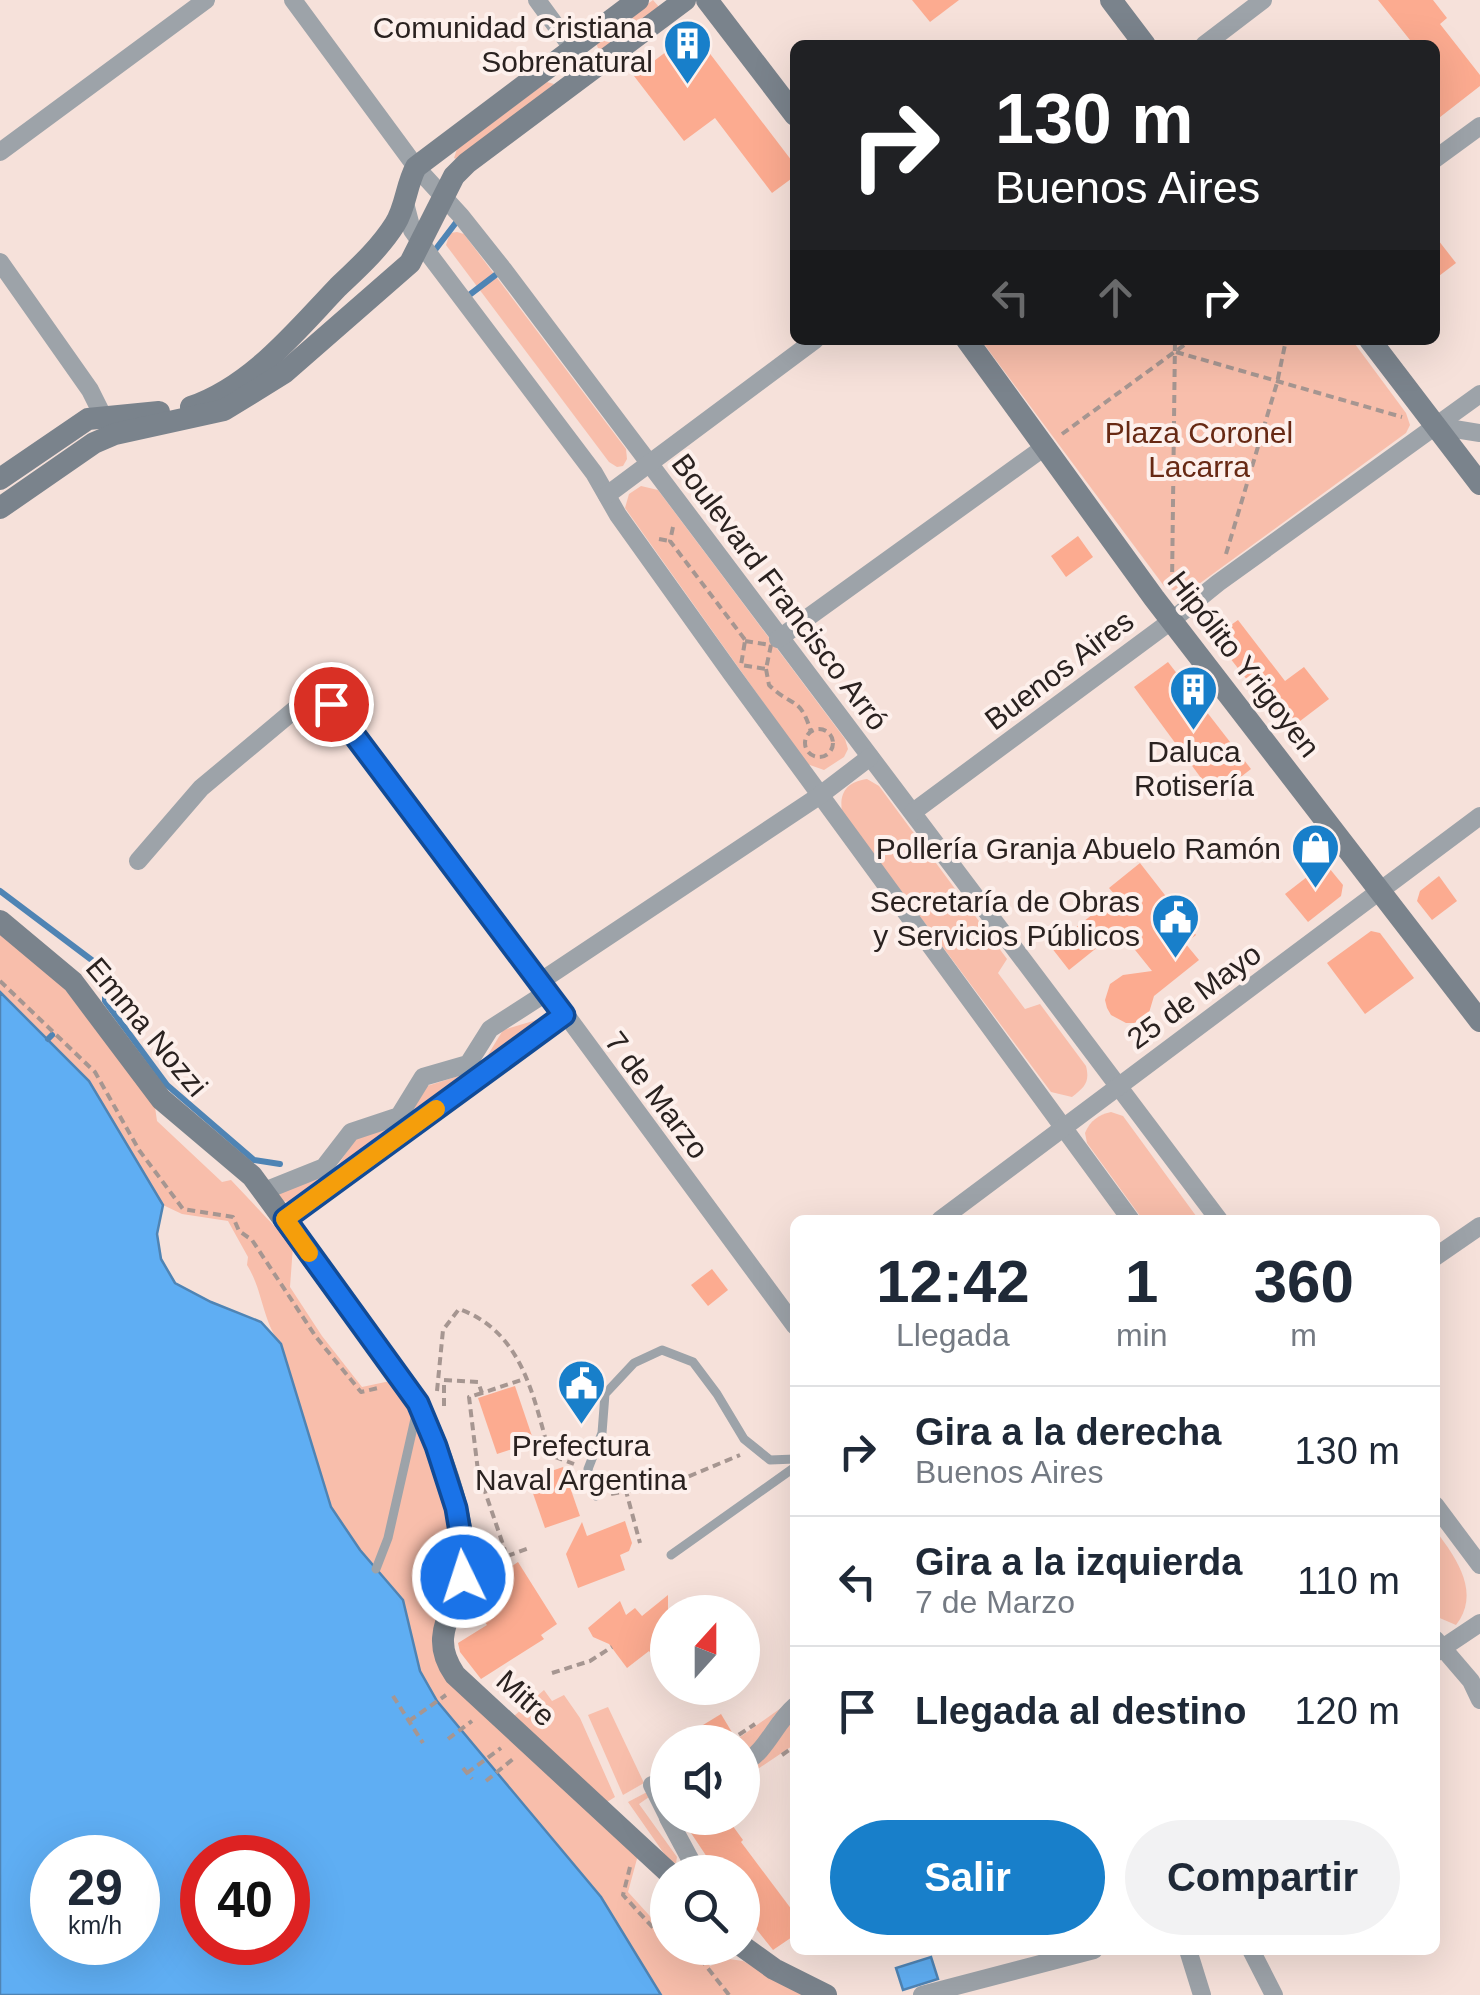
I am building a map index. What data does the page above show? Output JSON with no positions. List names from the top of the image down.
{
  "streets": {
    "main road": ["Hipólito Yrigoyen", "Emma Nozzi", "Mitre"],
    "street": [
      "Boulevard Francisco Arró",
      "Buenos Aires",
      "25 de Mayo",
      "7 de Marzo"
    ]
  },
  "crossings": [
    ["Boulevard Francisco Arró", "Buenos Aires"],
    ["Boulevard Francisco Arró", "25 de Mayo"],
    ["Hipólito Yrigoyen", "Buenos Aires"],
    ["Hipólito Yrigoyen", "25 de Mayo"],
    ["Emma Nozzi", "Mitre"]
  ],
  "parks": ["Plaza Coronel Lacarra"],
  "places": {
    "building": ["Comunidad Cristiana Sobrenatural", "Daluca Rotisería"],
    "shop": ["Pollería Granja Abuelo Ramón"],
    "public building": ["Secretaría de Obras y Servicios Públicos", "Prefectura Naval Argentina"]
  },
  "north": "top",
  "page": {
    "turn": ["130 m", "Buenos Aires"],
    "eta": [
      "12:42",
      "Llegada",
      "1",
      "min",
      "360",
      "m"
    ],
    "list": [
      {
        "name": "Gira a la derecha",
        "note": "Buenos Aires",
        "value": "130 m"
      },
      {
        "name": "Gira a la izquierda",
        "note": "7 de Marzo",
        "value": "110 m"
      },
      {
        "name": "Llegada al destino",
        "value": "120 m"
      }
    ],
    "buttons": ["Salir", "Compartir"],
    "speed": "29 km/h",
    "limit": "40"
  }
}
